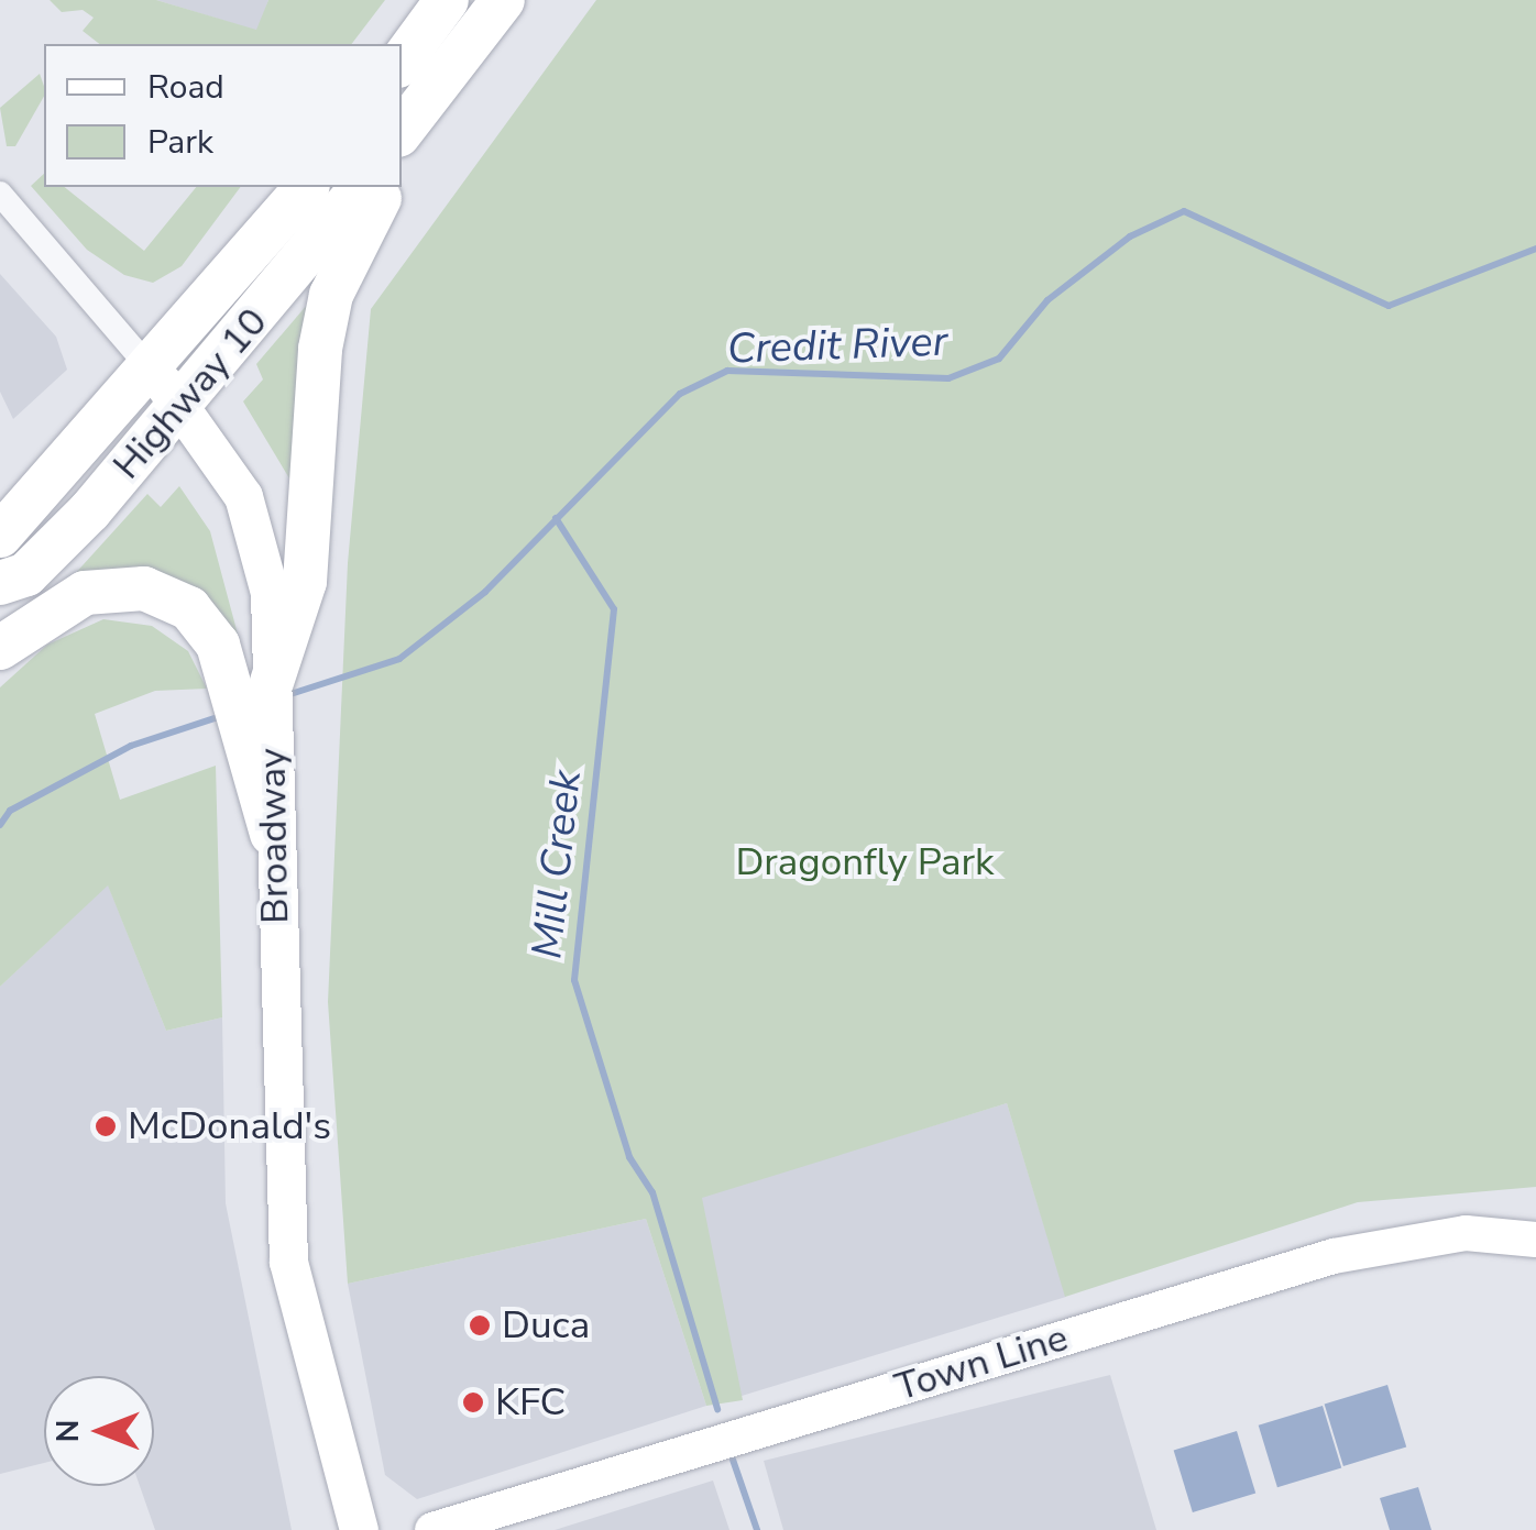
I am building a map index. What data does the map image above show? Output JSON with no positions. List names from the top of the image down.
{
  "streets": {
    "highway": ["Highway 10"],
    "main road": ["Broadway", "Town Line"]
  },
  "water": ["Credit River", "Mill Creek"],
  "parks": ["Dragonfly Park"],
  "places": ["McDonald's", "Duca", "KFC"],
  "legend": ["Road", "Park"],
  "north": "left"
}
